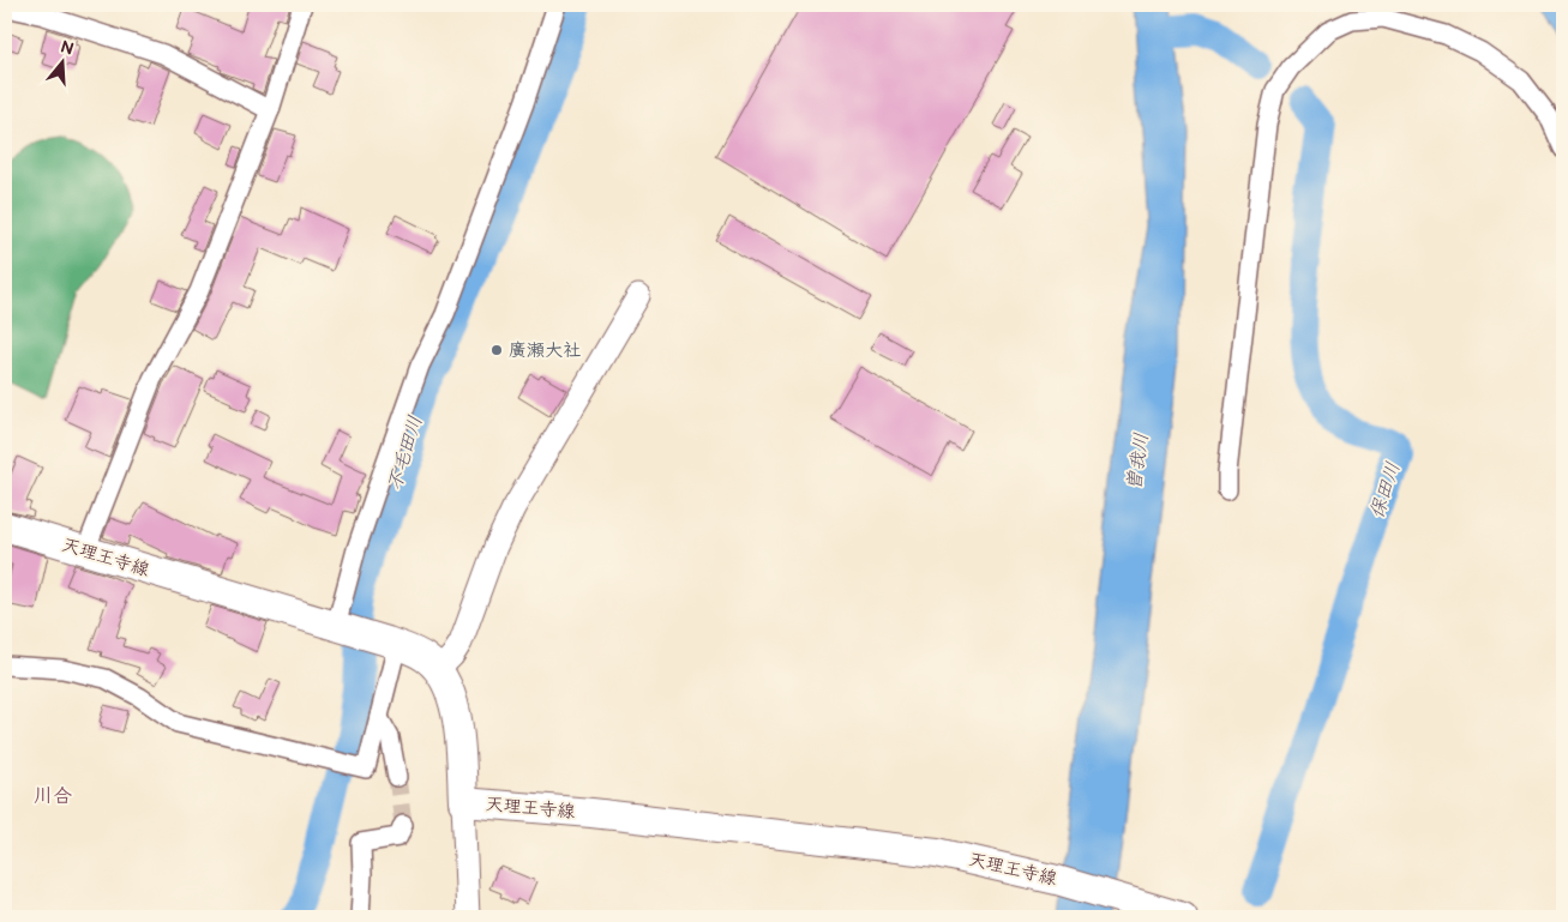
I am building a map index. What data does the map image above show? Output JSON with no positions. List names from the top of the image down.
{
  "streets": {
    "main road": ["天理王寺線"]
  },
  "districts": ["川合"],
  "water": ["不毛田川", "曽我川", "保田川"],
  "places": ["廣瀬大社"],
  "north": "top"
}
